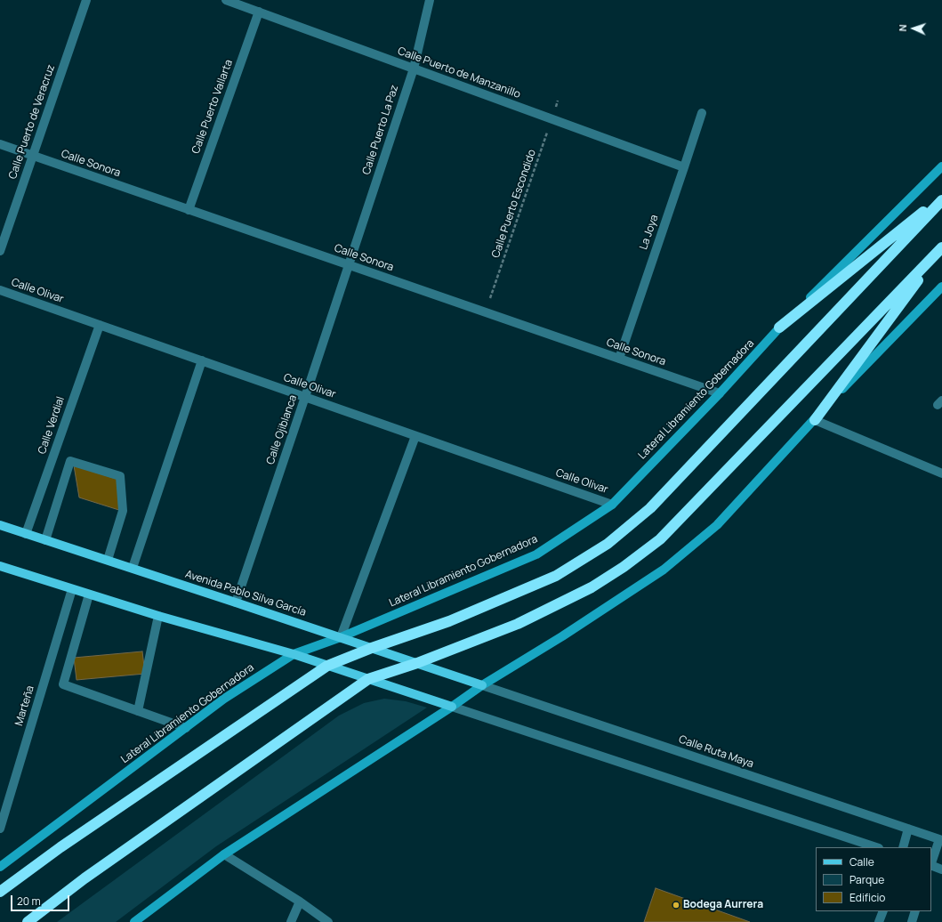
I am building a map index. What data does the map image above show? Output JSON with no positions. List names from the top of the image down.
{
  "streets": {
    "main road": ["Avenida Pablo Silva García"],
    "street": [
      "Calle Puerto de Manzanillo",
      "Calle Puerto Vallarta",
      "Calle Puerto de Veracruz",
      "Calle Puerto La Paz",
      "Calle Sonora",
      "La Joya",
      "Calle Olivar",
      "Lateral Libramiento Gobernadora",
      "Calle Verdial",
      "Calle Ojiblanca",
      "Marteña",
      "Calle Ruta Maya"
    ],
    "path": ["Calle Puerto Escondido"]
  },
  "crossings": [
    ["Calle Puerto de Manzanillo", "Calle Puerto Vallarta"],
    ["Calle Puerto de Manzanillo", "Calle Puerto La Paz"],
    ["Calle Puerto de Manzanillo", "Calle Puerto Escondido"],
    ["Calle Puerto de Manzanillo", "La Joya"],
    ["Calle Puerto Vallarta", "Calle Sonora"],
    ["Calle Puerto de Veracruz", "Calle Sonora"],
    ["Calle Puerto La Paz", "Calle Sonora"],
    ["Calle Puerto La Paz", "Calle Ojiblanca"],
    ["Calle Sonora", "Calle Puerto Escondido"],
    ["Calle Sonora", "La Joya"],
    ["Calle Sonora", "Lateral Libramiento Gobernadora"],
    ["Calle Sonora", "Calle Ojiblanca"],
    ["Calle Olivar", "Lateral Libramiento Gobernadora"],
    ["Calle Olivar", "Calle Verdial"],
    ["Calle Olivar", "Calle Ojiblanca"],
    ["Lateral Libramiento Gobernadora", "Avenida Pablo Silva García"],
    ["Calle Verdial", "Avenida Pablo Silva García"],
    ["Calle Ojiblanca", "Avenida Pablo Silva García"],
    ["Avenida Pablo Silva García", "Calle Ruta Maya"]
  ],
  "places": ["Bodega Aurrera"],
  "legend": ["Calle", "Parque", "Edificio"],
  "scale_bar": "20 m",
  "north": "left"
}
